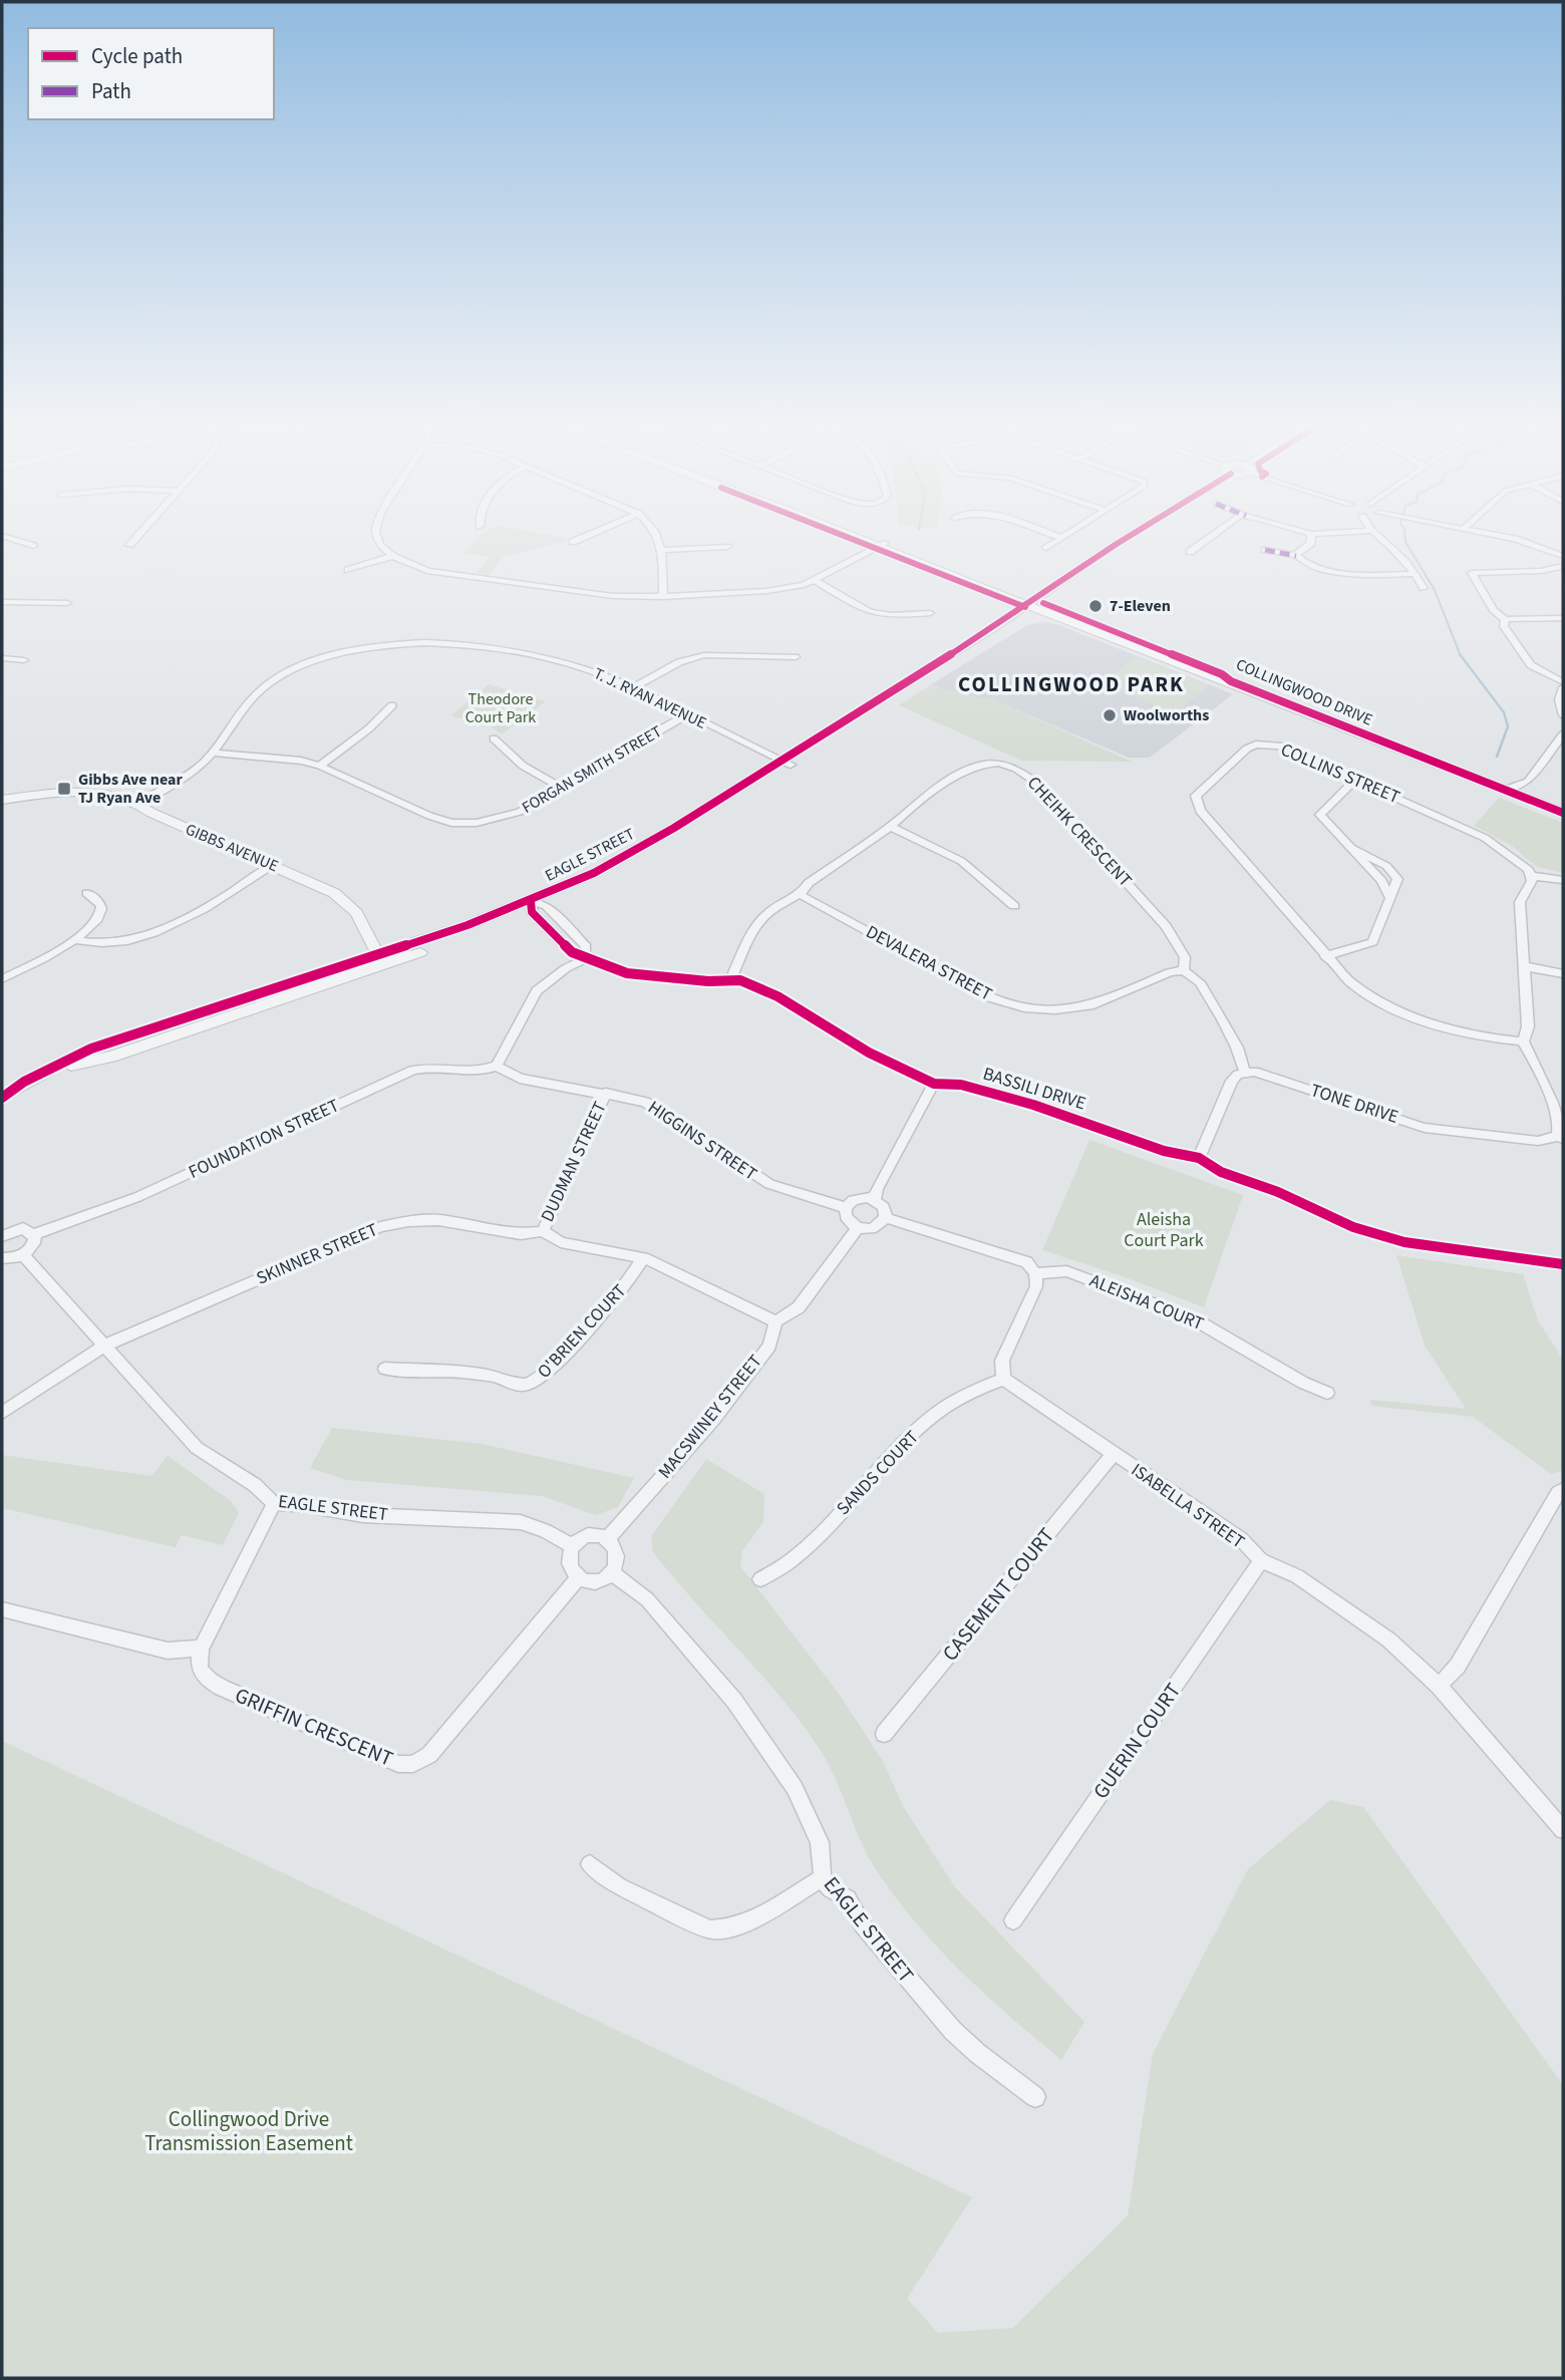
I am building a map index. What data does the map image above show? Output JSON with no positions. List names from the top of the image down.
{
  "streets": {
    "main road": ["COLLINGWOOD DRIVE"],
    "street": [
      "T. J. RYAN AVENUE",
      "FORGAN SMITH STREET",
      "COLLINS STREET",
      "CHEIHK CRESCENT",
      "GIBBS AVENUE",
      "EAGLE STREET",
      "DEVALERA STREET",
      "BASSILI DRIVE",
      "TONE DRIVE",
      "FOUNDATION STREET",
      "HIGGINS STREET",
      "DUDMAN STREET",
      "SKINNER STREET",
      "ALEISHA COURT",
      "O'BRIEN COURT",
      "MACSWINEY STREET",
      "SANDS COURT",
      "ISABELLA STREET",
      "CASEMENT COURT",
      "GRIFFIN CRESCENT",
      "GUERIN COURT"
    ]
  },
  "crossings": [
    ["COLLINGWOOD DRIVE", "EAGLE STREET"],
    ["T. J. RYAN AVENUE", "FORGAN SMITH STREET"],
    ["T. J. RYAN AVENUE", "GIBBS AVENUE"],
    ["T. J. RYAN AVENUE", "EAGLE STREET"],
    ["CHEIHK CRESCENT", "DEVALERA STREET"],
    ["CHEIHK CRESCENT", "BASSILI DRIVE"],
    ["CHEIHK CRESCENT", "TONE DRIVE"],
    ["GIBBS AVENUE", "EAGLE STREET"],
    ["EAGLE STREET", "BASSILI DRIVE"],
    ["EAGLE STREET", "SKINNER STREET"],
    ["EAGLE STREET", "MACSWINEY STREET"],
    ["EAGLE STREET", "GRIFFIN CRESCENT"],
    ["FOUNDATION STREET", "HIGGINS STREET"],
    ["HIGGINS STREET", "DUDMAN STREET"],
    ["DUDMAN STREET", "SKINNER STREET"],
    ["SKINNER STREET", "O'BRIEN COURT"],
    ["SKINNER STREET", "MACSWINEY STREET"],
    ["MACSWINEY STREET", "GRIFFIN CRESCENT"],
    ["SANDS COURT", "ISABELLA STREET"],
    ["ISABELLA STREET", "CASEMENT COURT"],
    ["ISABELLA STREET", "GUERIN COURT"]
  ],
  "districts": ["COLLINGWOOD PARK"],
  "parks": ["Theodore Court Park", "Aleisha Court Park", "Collingwood Drive Transmission Easement"],
  "places": {
    "other": ["7-Eleven", "Woolworths"],
    "transit": ["Gibbs Ave near TJ Ryan Ave"]
  },
  "legend": ["Cycle path", "Path"]
}
